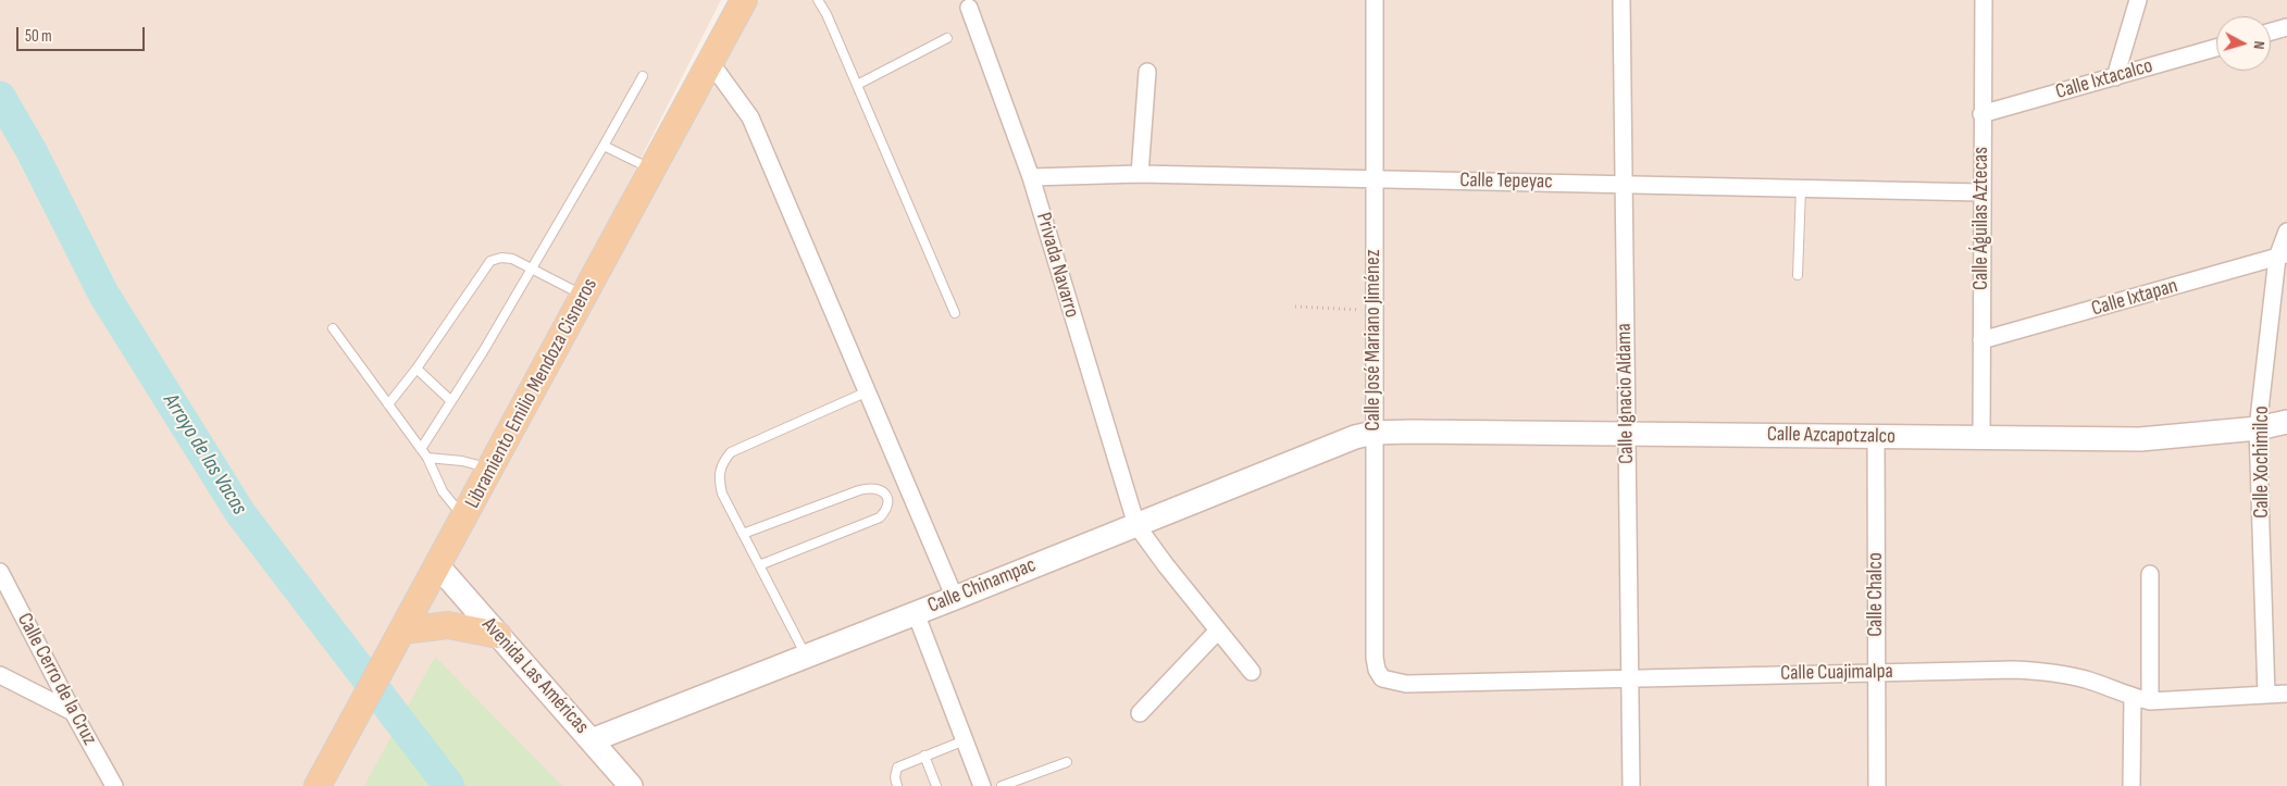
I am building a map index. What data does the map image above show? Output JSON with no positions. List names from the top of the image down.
{
  "streets": {
    "main road": ["Libramiento Emilio Mendoza Cisneros"],
    "street": [
      "Calle Ixtacalco",
      "Calle Tepeyac",
      "Calle Águilas Aztecas",
      "Privada Navarro",
      "Calle Ixtapan",
      "Calle José Mariano Jiménez",
      "Calle Ignacio Aldama",
      "Calle Azcapotzalco",
      "Calle Xochimilco",
      "Calle Chinampac",
      "Calle Chalco",
      "Calle Cuajimalpa",
      "Avenida Las Américas",
      "Calle Cerro de la Cruz"
    ]
  },
  "crossings": [
    ["Calle Ixtacalco", "Calle Águilas Aztecas"],
    ["Calle Tepeyac", "Calle Águilas Aztecas"],
    ["Calle Tepeyac", "Privada Navarro"],
    ["Calle Tepeyac", "Calle José Mariano Jiménez"],
    ["Calle Tepeyac", "Calle Ignacio Aldama"],
    ["Calle Águilas Aztecas", "Calle Ixtapan"],
    ["Calle Águilas Aztecas", "Calle Azcapotzalco"],
    ["Privada Navarro", "Calle Chinampac"],
    ["Calle Ixtapan", "Calle Xochimilco"],
    ["Calle José Mariano Jiménez", "Calle Azcapotzalco"],
    ["Calle José Mariano Jiménez", "Calle Chinampac"],
    ["Calle José Mariano Jiménez", "Calle Cuajimalpa"],
    ["Libramiento Emilio Mendoza Cisneros", "Avenida Las Américas"],
    ["Calle Ignacio Aldama", "Calle Azcapotzalco"],
    ["Calle Ignacio Aldama", "Calle Cuajimalpa"],
    ["Calle Azcapotzalco", "Calle Xochimilco"],
    ["Calle Azcapotzalco", "Calle Chinampac"],
    ["Calle Azcapotzalco", "Calle Chalco"],
    ["Calle Xochimilco", "Calle Cuajimalpa"],
    ["Calle Chinampac", "Avenida Las Américas"],
    ["Calle Chalco", "Calle Cuajimalpa"]
  ],
  "water": ["Arroyo de las Vacas"],
  "scale_bar": "50 m",
  "north": "right"
}
